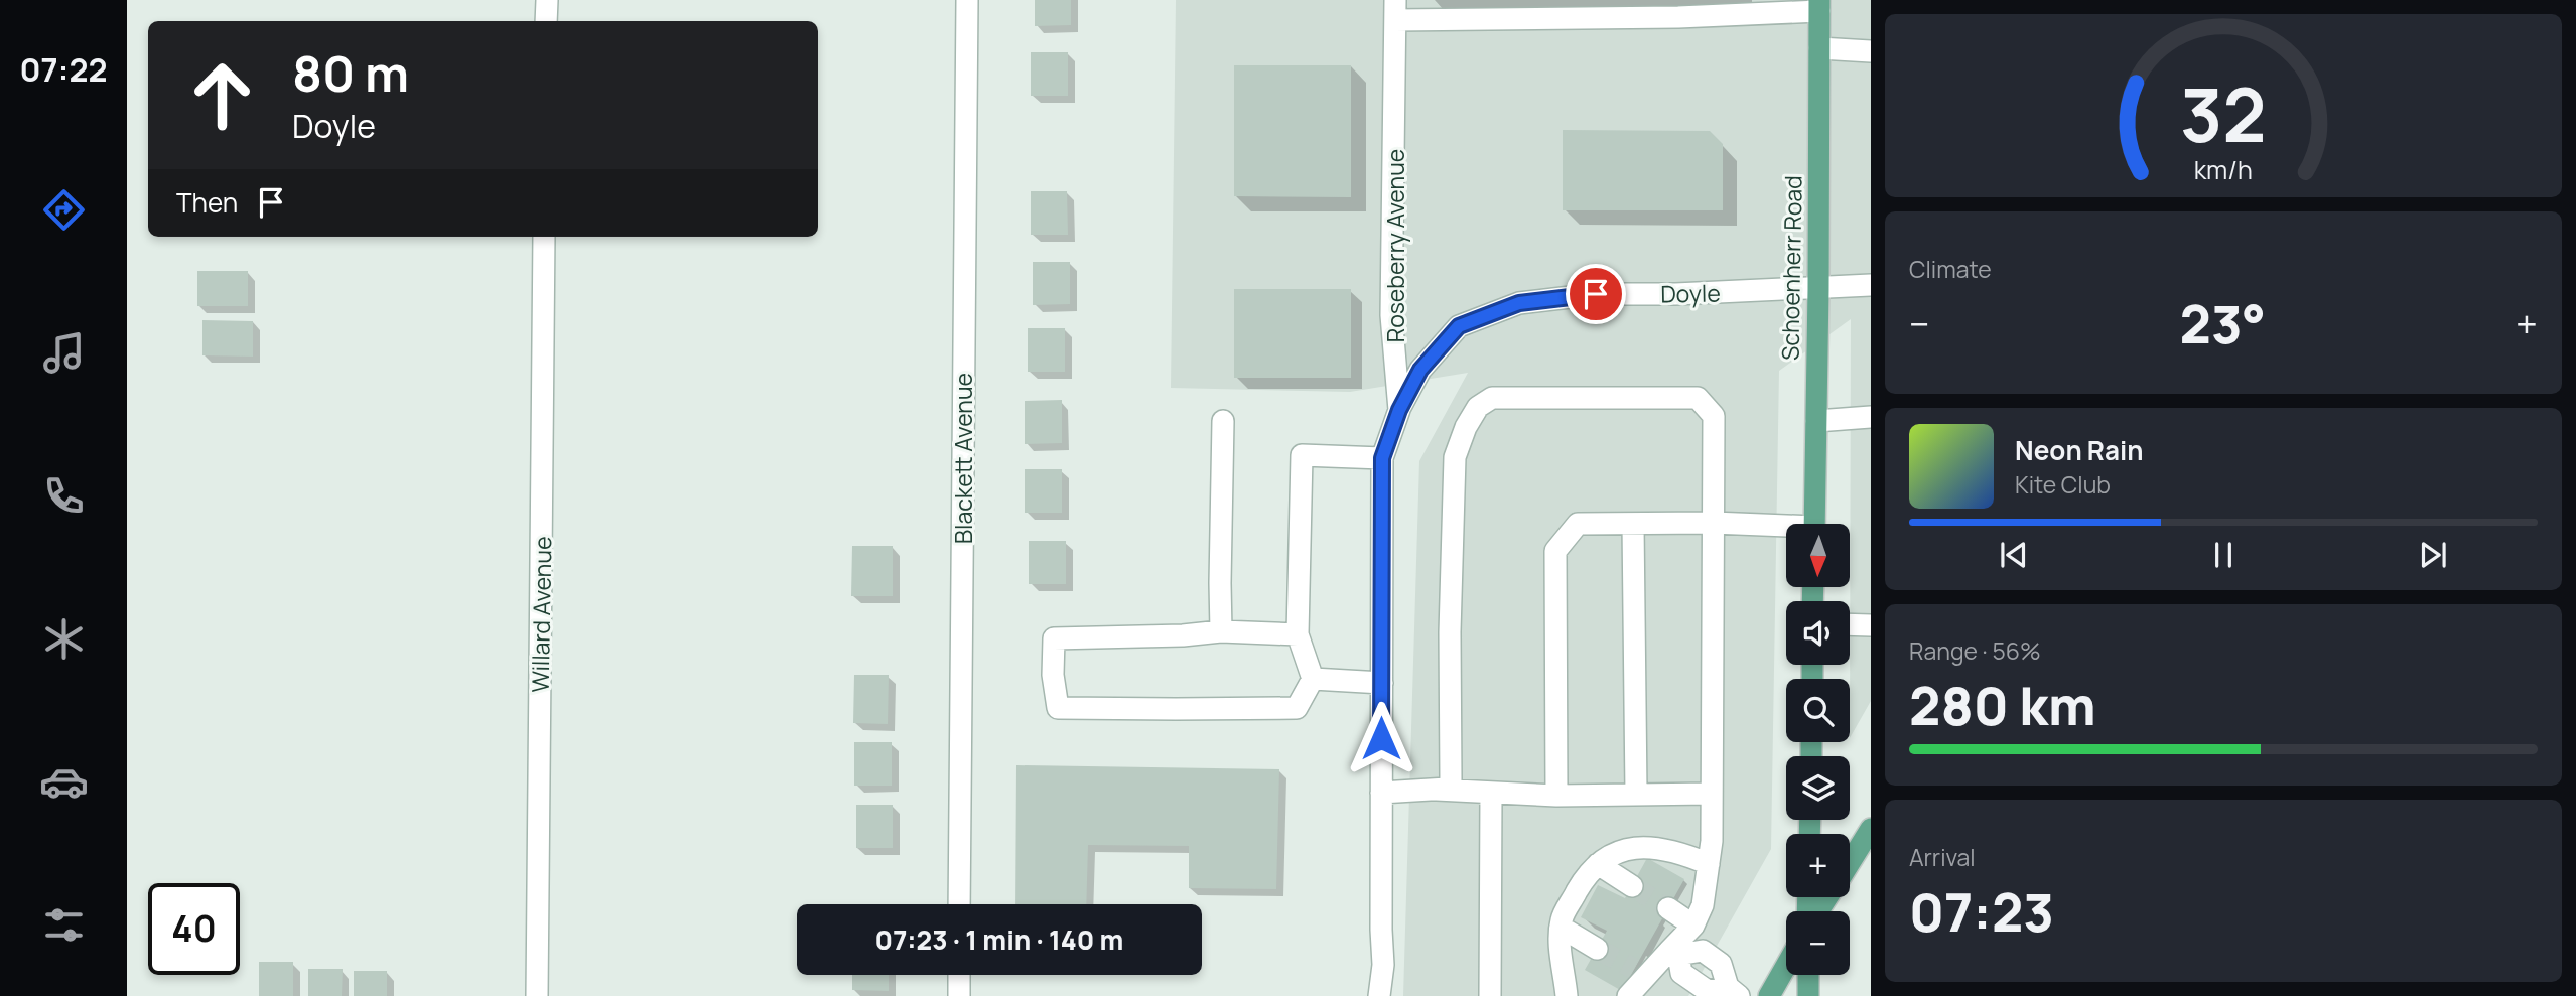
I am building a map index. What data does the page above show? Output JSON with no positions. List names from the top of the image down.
{
  "streets": {
    "main road": ["Schoenherr Road"],
    "street": [
      "Roseberry Avenue",
      "Doyle",
      "Blackett Avenue",
      "Willard Avenue"
    ]
  },
  "crossings": [
    ["Roseberry Avenue", "Doyle"],
    ["Schoenherr Road", "Doyle"]
  ],
  "north": "bottom",
  "page": {
    "tabs": "07:22",
    "turn": ["80 m", "Doyle"],
    "then": "Then",
    "tile": [
      "Climate",
      ["Range · 56%", "280 km"],
      ["Arrival", "07:23"]
    ],
    "heat": ["−", "23°", "+"],
    "song": ["Neon Rain", "Kite Club"],
    "map_buttons": ["+", "−"],
    "limit": "40",
    "trip": "07:23 · 1 min · 140 m",
    "gauge": ["32", "km/h"]
  }
}
